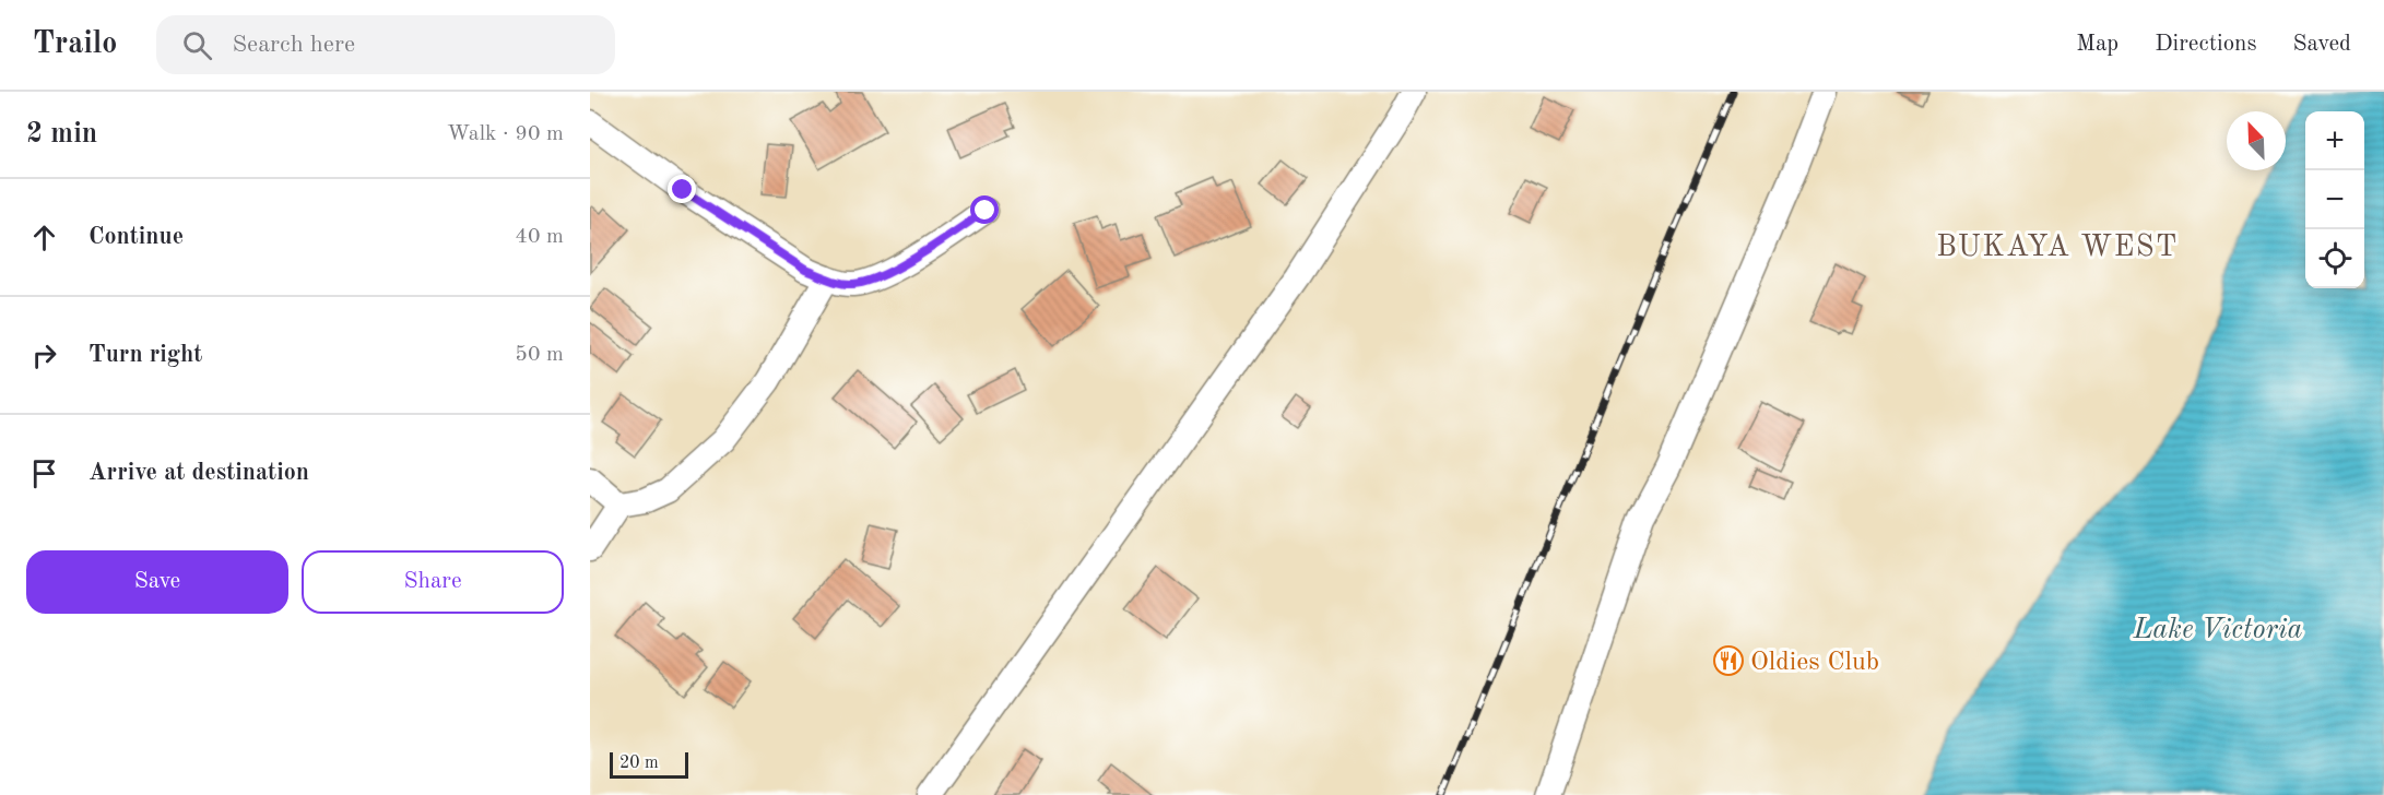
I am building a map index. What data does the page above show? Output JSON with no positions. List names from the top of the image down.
{
  "districts": ["BUKAYA WEST"],
  "water": ["Lake Victoria"],
  "places": {
    "restaurant": ["Oldies Club"]
  },
  "scale_bar": "20 m",
  "north": "top left",
  "page": {
    "header": "Trailo",
    "search": "Search here",
    "nav": ["Map", "Directions", "Saved"],
    "heading": ["2 min", "Walk · 90 m"],
    "map_buttons": ["+", "−"],
    "list": [
      ["Continue", "40 m"],
      ["Turn right", "50 m"],
      "Arrive at destination"
    ],
    "buttons": ["Save", "Share"],
    "scale": "20 m"
  }
}
